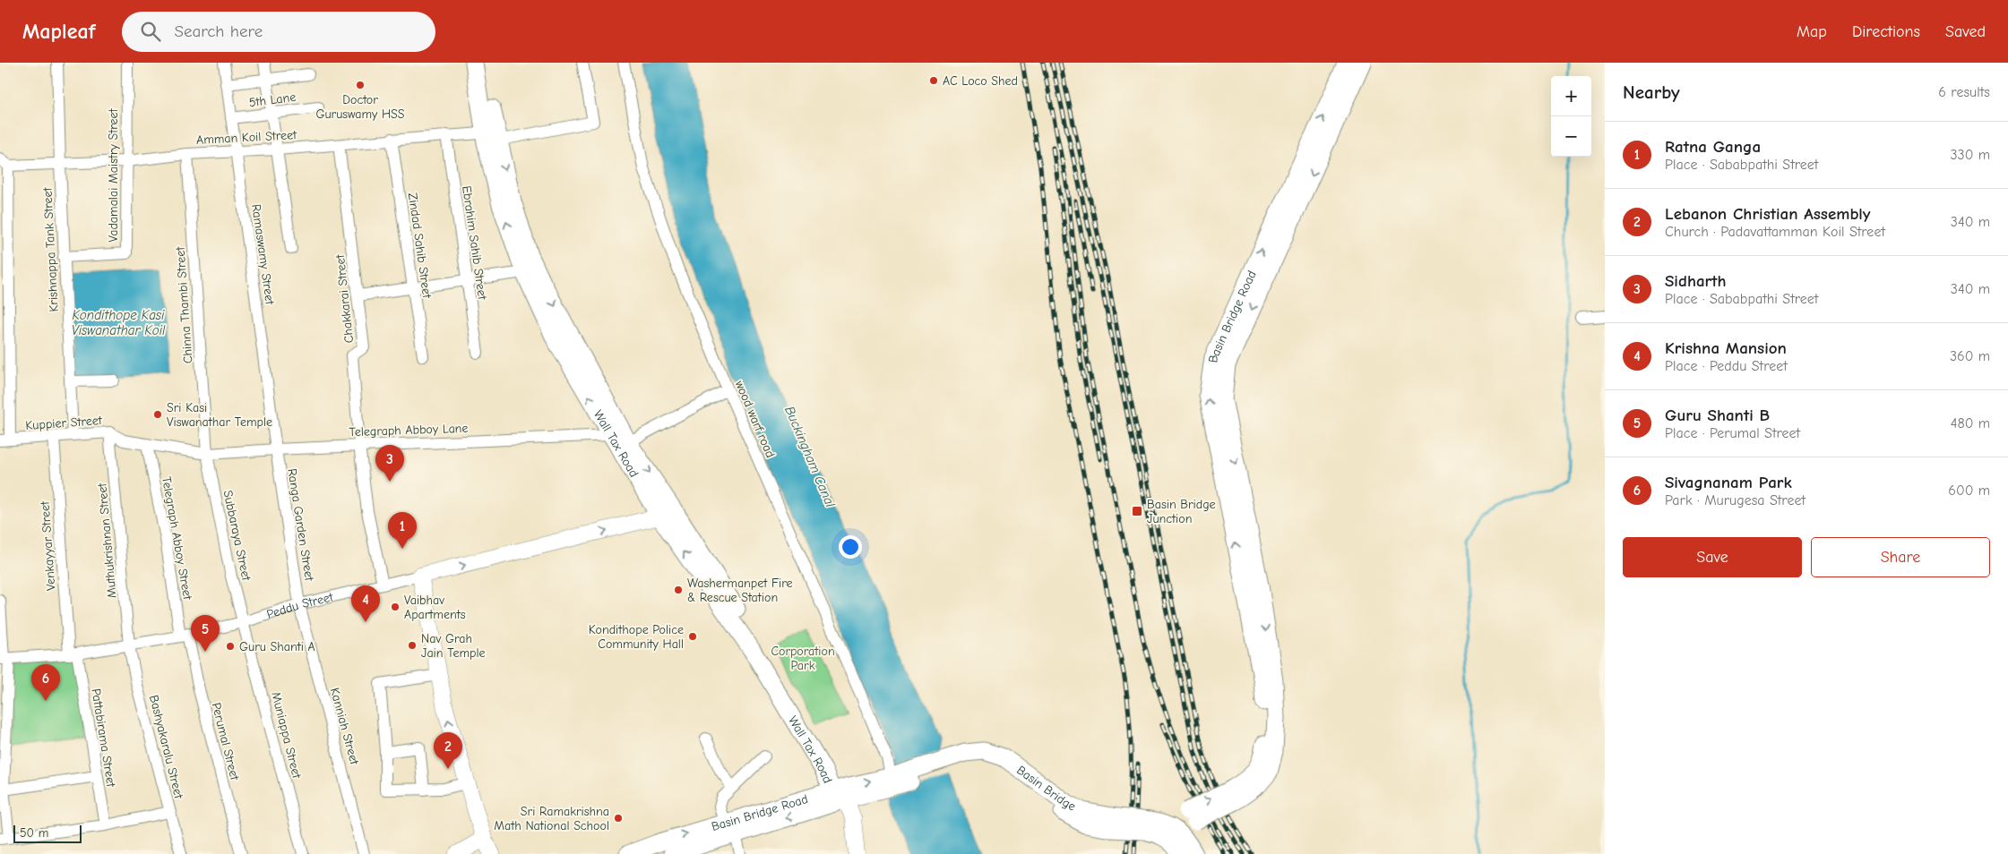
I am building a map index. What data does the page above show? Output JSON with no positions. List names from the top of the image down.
{
  "streets": {
    "main road": [
      "Basin Bridge Road",
      "Wall Tax Road",
      "Peddu Street",
      "Basin Bridge"
    ],
    "street": [
      "5th Lane",
      "Amman Koil Street",
      "Vadamalai Maistry Street",
      "Ebrahim Sahib Street",
      "Zindad Sahib Street",
      "Krishnappa Tank Street",
      "Ramaswamy Street",
      "Chakkarai Street",
      "Chinna Thambi Street",
      "wood warf road",
      "Kuppier Street",
      "Telegraph Abboy Lane",
      "Ranga Garden Street",
      "Subbaraya Street",
      "Telegraph Abboy Street",
      "Muthukrishnan Street",
      "Venkayyar Street",
      "Kanniah Street",
      "Muniappa Street",
      "Pattabirama Street",
      "Perumal Street",
      "Bashyakaralu Street"
    ]
  },
  "crossings": [
    ["5th Lane", "Ramaswamy Street"],
    ["Amman Koil Street", "Vadamalai Maistry Street"],
    ["Amman Koil Street", "Ebrahim Sahib Street"],
    ["Amman Koil Street", "Zindad Sahib Street"],
    ["Amman Koil Street", "Krishnappa Tank Street"],
    ["Amman Koil Street", "Ramaswamy Street"],
    ["Amman Koil Street", "Chakkarai Street"],
    ["Amman Koil Street", "Chinna Thambi Street"],
    ["Amman Koil Street", "Wall Tax Road"],
    ["Vadamalai Maistry Street", "Krishnappa Tank Street"],
    ["Krishnappa Tank Street", "Kuppier Street"],
    ["Ramaswamy Street", "Telegraph Abboy Lane"],
    ["Ramaswamy Street", "Ranga Garden Street"],
    ["Chakkarai Street", "Telegraph Abboy Lane"],
    ["Chinna Thambi Street", "Kuppier Street"],
    ["Chinna Thambi Street", "Telegraph Abboy Lane"],
    ["Chinna Thambi Street", "Subbaraya Street"],
    ["Basin Bridge Road", "wood warf road"],
    ["Basin Bridge Road", "Wall Tax Road"],
    ["Basin Bridge Road", "Basin Bridge"],
    ["wood warf road", "Basin Bridge"],
    ["Kuppier Street", "Telegraph Abboy Lane"],
    ["Kuppier Street", "Subbaraya Street"],
    ["Kuppier Street", "Telegraph Abboy Street"],
    ["Kuppier Street", "Muthukrishnan Street"],
    ["Kuppier Street", "Venkayyar Street"],
    ["Telegraph Abboy Lane", "Wall Tax Road"],
    ["Telegraph Abboy Lane", "Ranga Garden Street"],
    ["Telegraph Abboy Lane", "Subbaraya Street"],
    ["Wall Tax Road", "Peddu Street"],
    ["Ranga Garden Street", "Peddu Street"],
    ["Ranga Garden Street", "Kanniah Street"],
    ["Subbaraya Street", "Peddu Street"],
    ["Subbaraya Street", "Muniappa Street"],
    ["Telegraph Abboy Street", "Peddu Street"],
    ["Telegraph Abboy Street", "Perumal Street"],
    ["Muthukrishnan Street", "Peddu Street"],
    ["Muthukrishnan Street", "Bashyakaralu Street"],
    ["Venkayyar Street", "Peddu Street"],
    ["Venkayyar Street", "Pattabirama Street"],
    ["Peddu Street", "Kanniah Street"],
    ["Peddu Street", "Muniappa Street"],
    ["Peddu Street", "Pattabirama Street"],
    ["Peddu Street", "Perumal Street"],
    ["Peddu Street", "Bashyakaralu Street"]
  ],
  "one_way": ["Peddu Street"],
  "water": ["Kondithope Kasi Viswanathar Koil", "Buckingham Canal"],
  "parks": ["Corporation Park"],
  "places": {
    "other": [
      "AC Loco Shed",
      "Doctor Guruswamy HSS",
      "Sri Kasi Viswanathar Temple",
      "Washermanpet Fire & Rescue Station",
      "Vaibhav Apartments",
      "Kondithope Police Community Hall",
      "Nav Grah Jain Temple",
      "Guru Shanti A",
      "Sri Ramakrishna Math National School"
    ],
    "transit": ["Basin Bridge Junction"]
  },
  "scale_bar": "50 m",
  "page": {
    "header": "Mapleaf",
    "search": "Search here",
    "nav": ["Map", "Directions", "Saved"],
    "heading": ["Nearby", "6 results"],
    "map_buttons": ["+", "−"],
    "list": [
      {
        "mark": "1",
        "name": "Ratna Ganga",
        "note": "Place · Sababpathi Street",
        "value": "330 m"
      },
      {
        "mark": "2",
        "name": "Lebanon Christian Assembly",
        "note": "Church · Padavattamman Koil Street",
        "value": "340 m"
      },
      {
        "mark": "3",
        "name": "Sidharth",
        "note": "Place · Sababpathi Street",
        "value": "340 m"
      },
      {
        "mark": "4",
        "name": "Krishna Mansion",
        "note": "Place · Peddu Street",
        "value": "360 m"
      },
      {
        "mark": "5",
        "name": "Guru Shanti B",
        "note": "Place · Perumal Street",
        "value": "480 m"
      },
      {
        "mark": "6",
        "name": "Sivagnanam Park",
        "note": "Park · Murugesa Street",
        "value": "600 m"
      }
    ],
    "pins": [
      "3",
      "1",
      "4",
      "5",
      "6",
      "2"
    ],
    "buttons": ["Save", "Share"],
    "scale": "50 m"
  }
}
